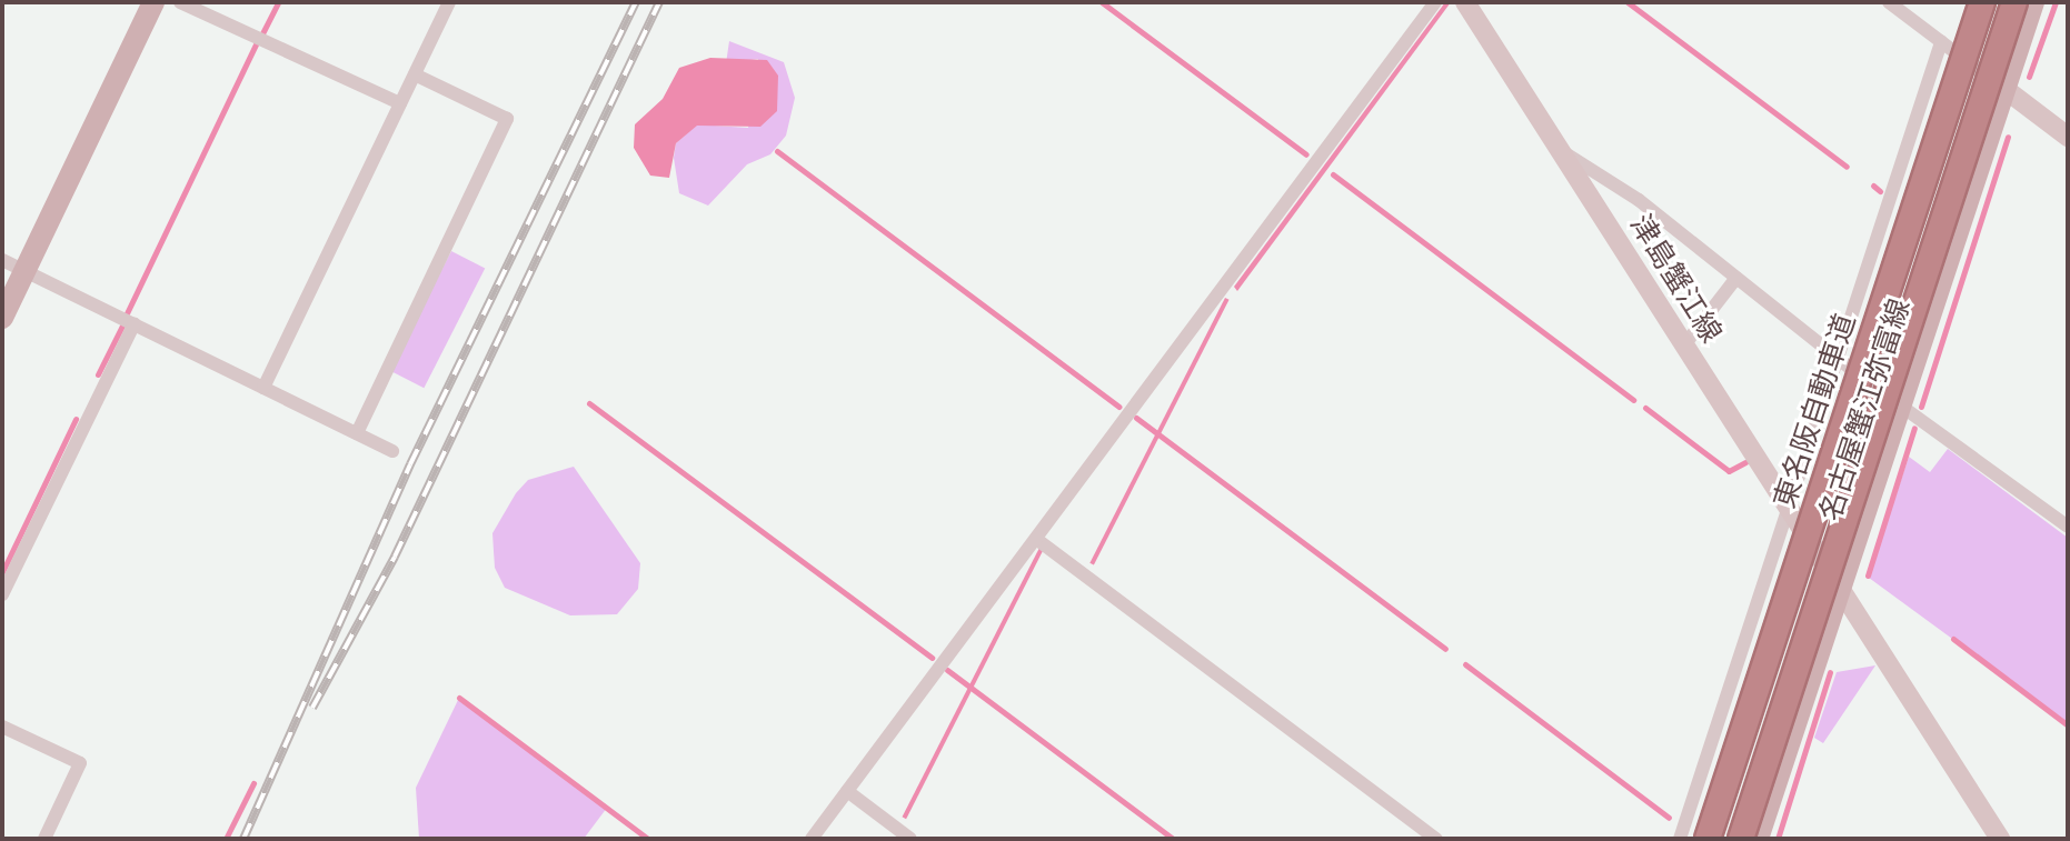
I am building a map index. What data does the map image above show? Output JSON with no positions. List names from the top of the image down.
{
  "streets": {
    "highway": ["東名阪自動車道"],
    "main road": ["津島蟹江線", "名古屋蟹江弥富線"]
  },
  "crossings": [
    ["津島蟹江線", "名古屋蟹江弥富線"]
  ]
}
